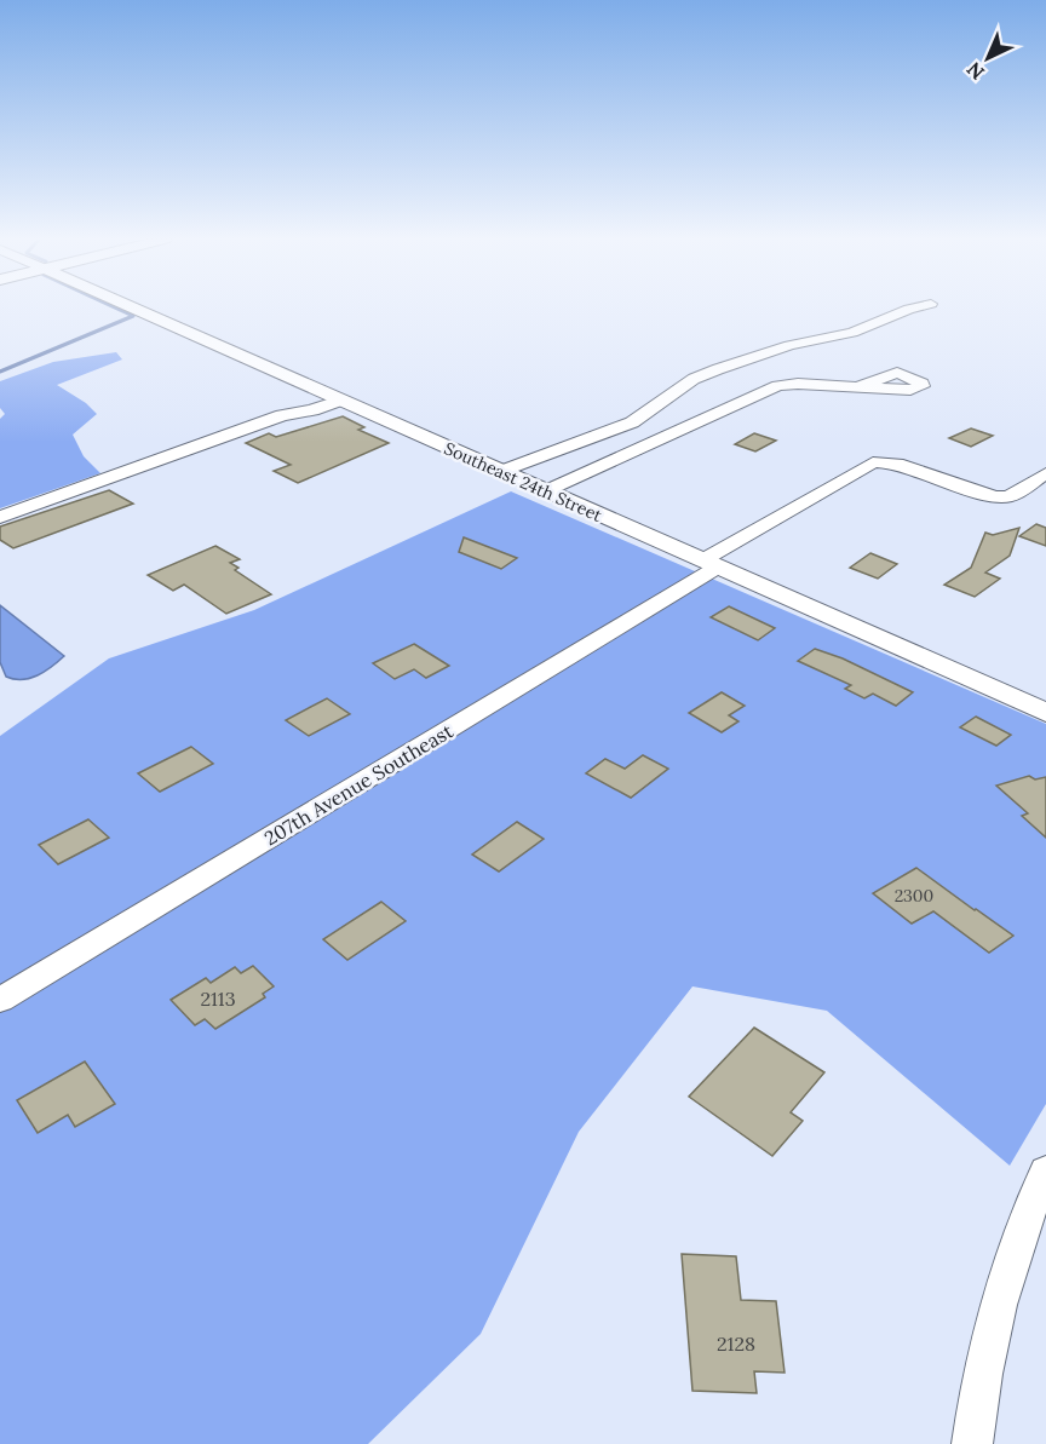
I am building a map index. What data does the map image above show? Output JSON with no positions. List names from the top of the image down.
{
  "streets": {
    "street": ["Southeast 24th Street", "207th Avenue Southeast"]
  },
  "crossings": [
    ["Southeast 24th Street", "207th Avenue Southeast"]
  ],
  "house_numbers": ["2300", "2113", "2128"],
  "north": "bottom left"
}
